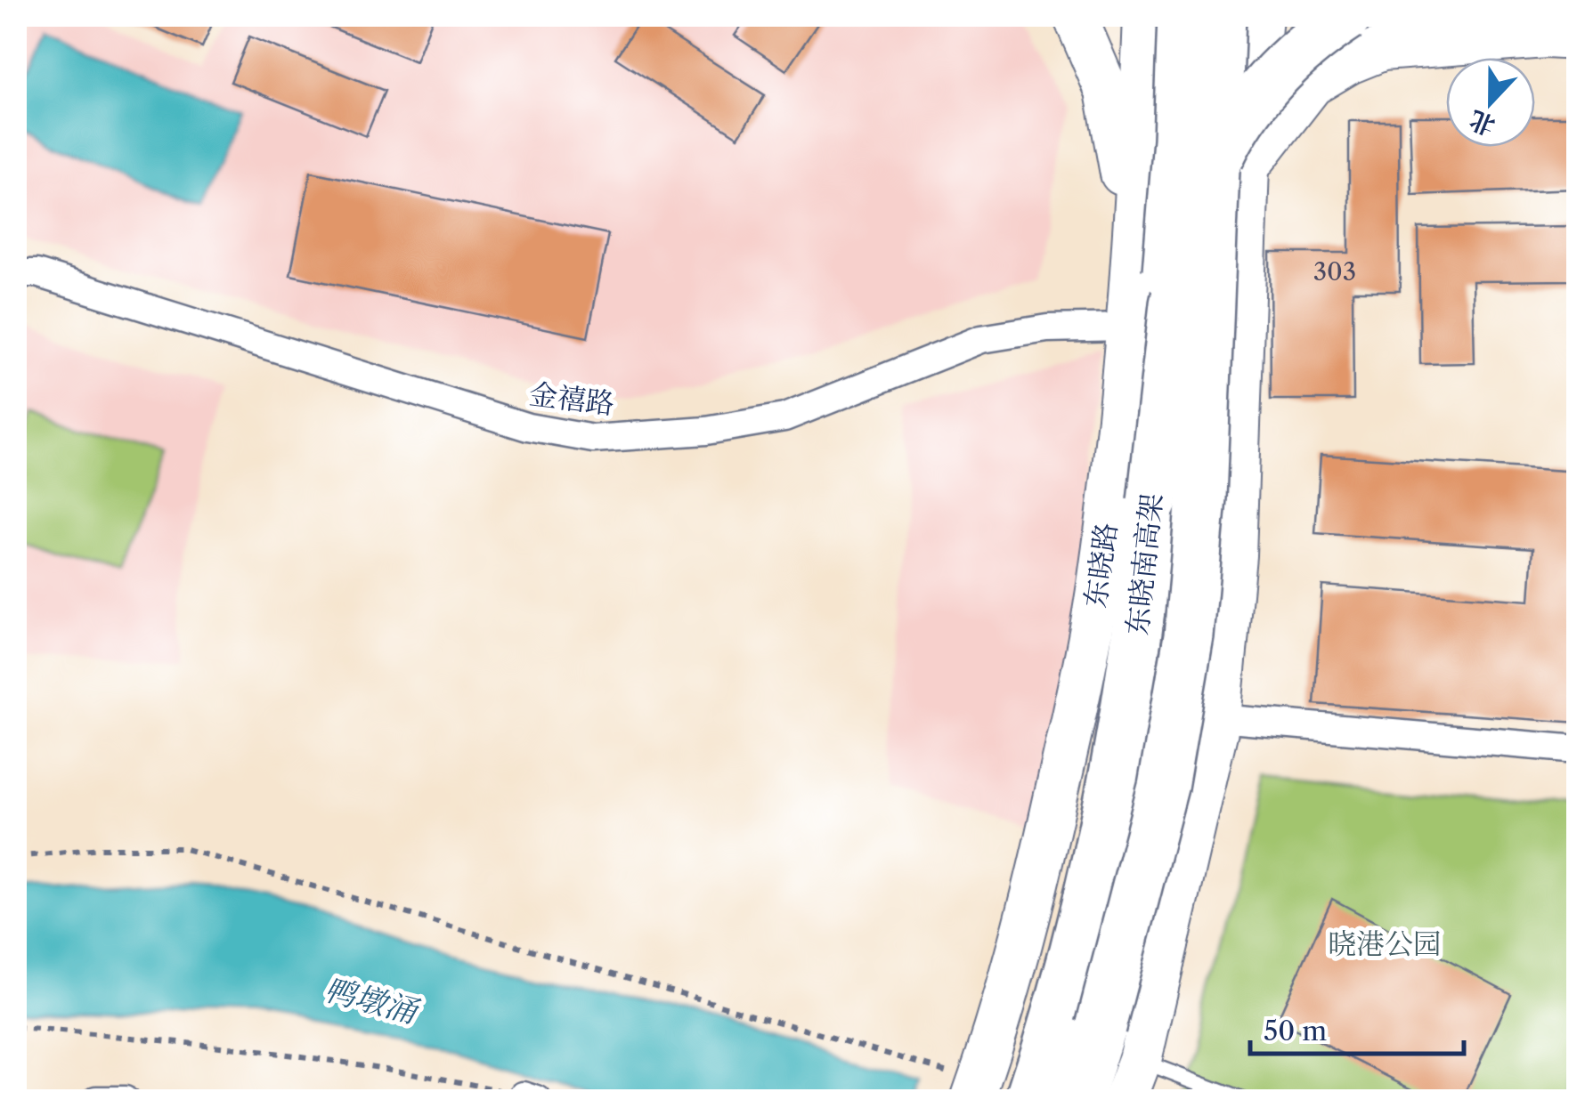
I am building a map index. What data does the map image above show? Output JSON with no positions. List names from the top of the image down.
{
  "streets": {
    "highway": ["东晓南高架"],
    "main road": ["东晓路"],
    "street": ["金禧路"]
  },
  "crossings": [
    ["金禧路", "东晓路"]
  ],
  "water": ["鸭墩涌"],
  "parks": ["晓港公园"],
  "house_numbers": ["303"],
  "scale_bar": "50 m",
  "north": "bottom"
}
